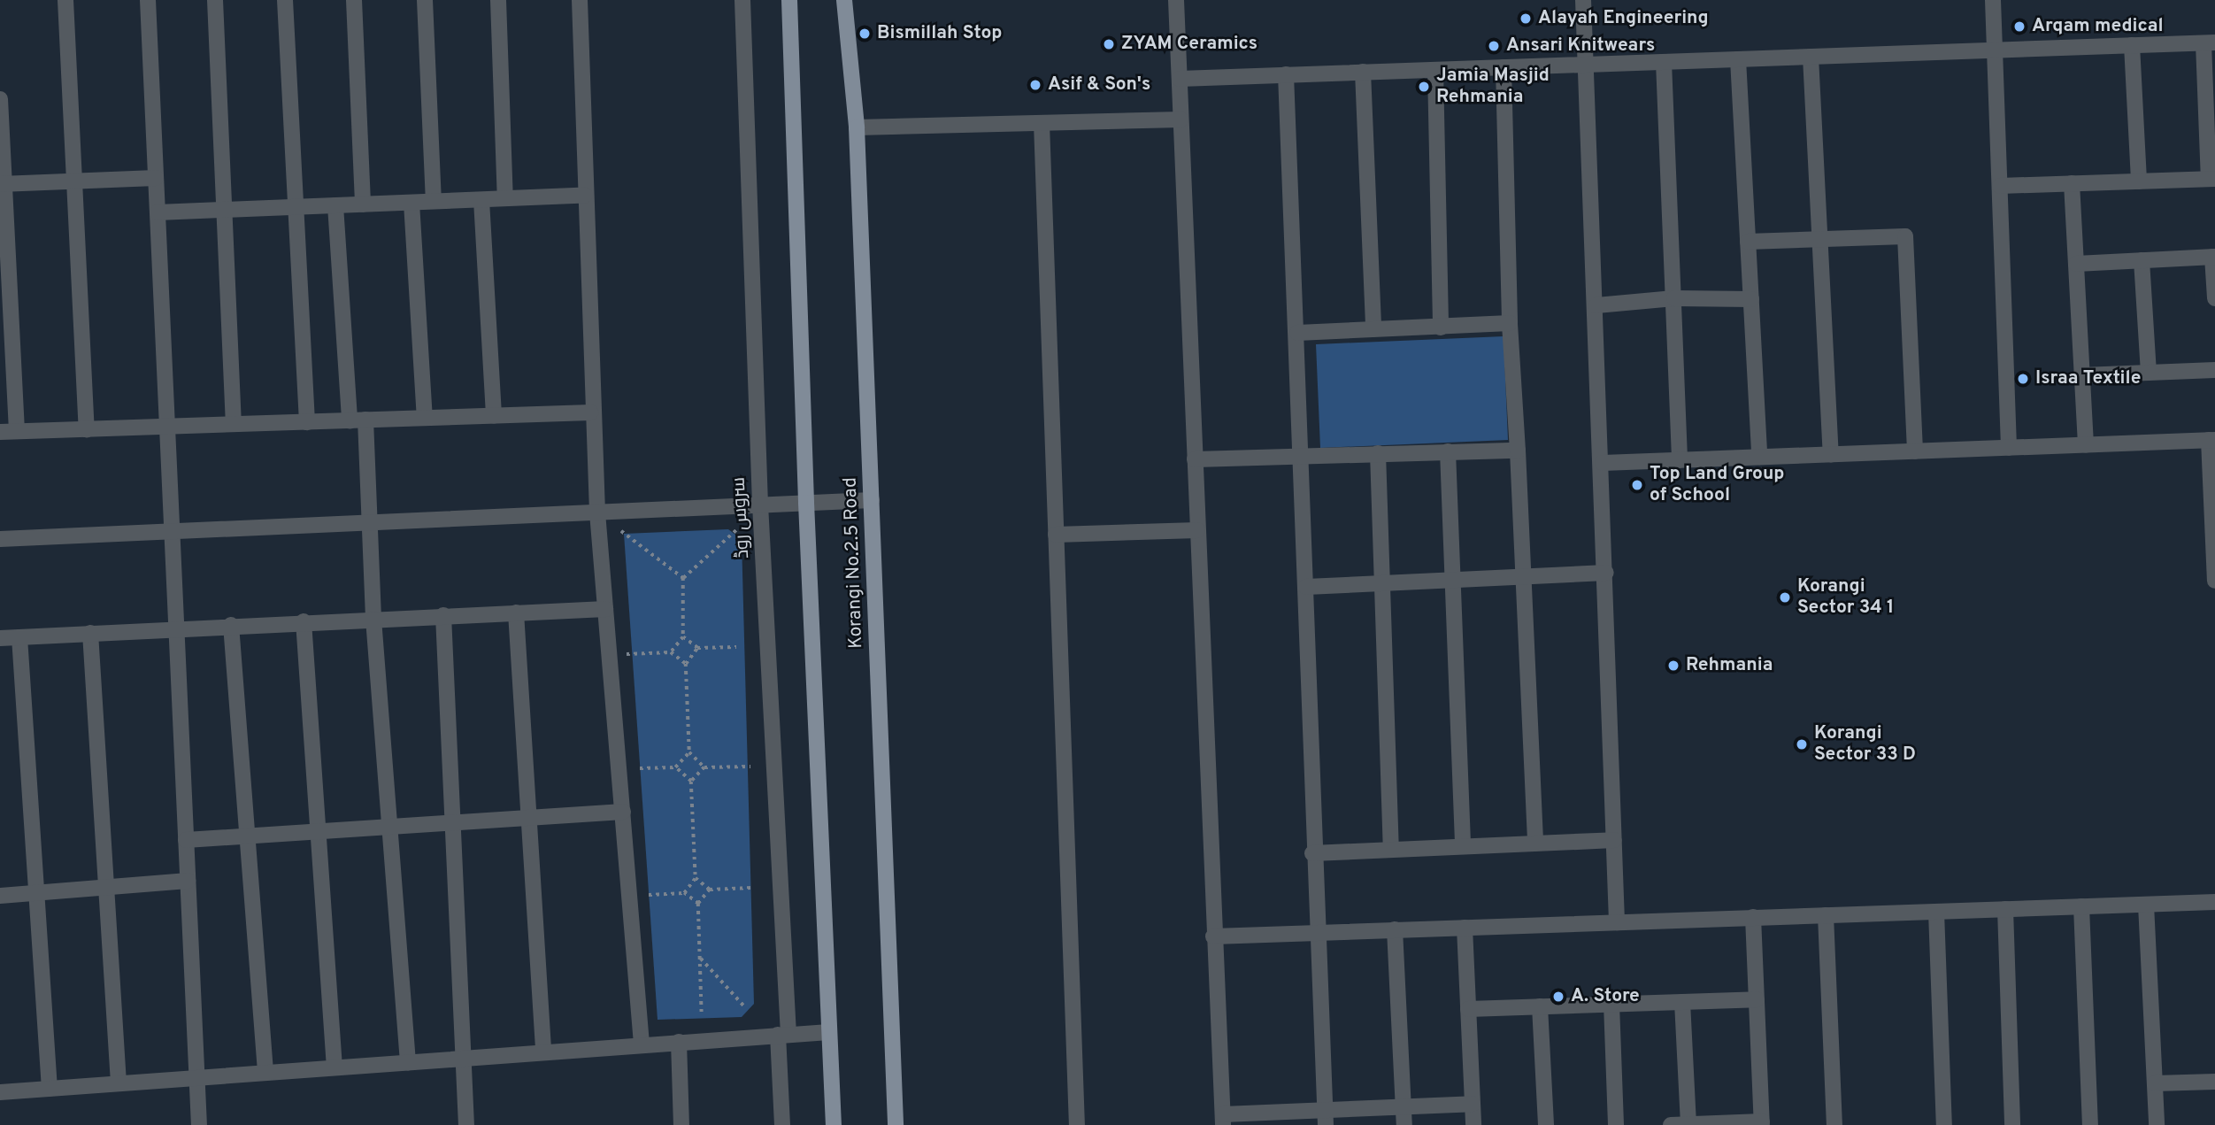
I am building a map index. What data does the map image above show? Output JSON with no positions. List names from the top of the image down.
{
  "streets": {
    "main road": ["Korangi No.2.5 Road"],
    "street": ["سروس روڈ"]
  },
  "places": [
    "Alayah Engineering",
    "Arqam medical",
    "Bismillah Stop",
    "ZYAM Ceramics",
    "Ansari Knitwears",
    "Asif & Son's",
    "Jamia Masjid Rehmania",
    "Israa Textile",
    "Top Land Group of School",
    "Korangi Sector 34 1",
    "Rehmania",
    "Korangi Sector 33 D",
    "A. Store"
  ]
}
